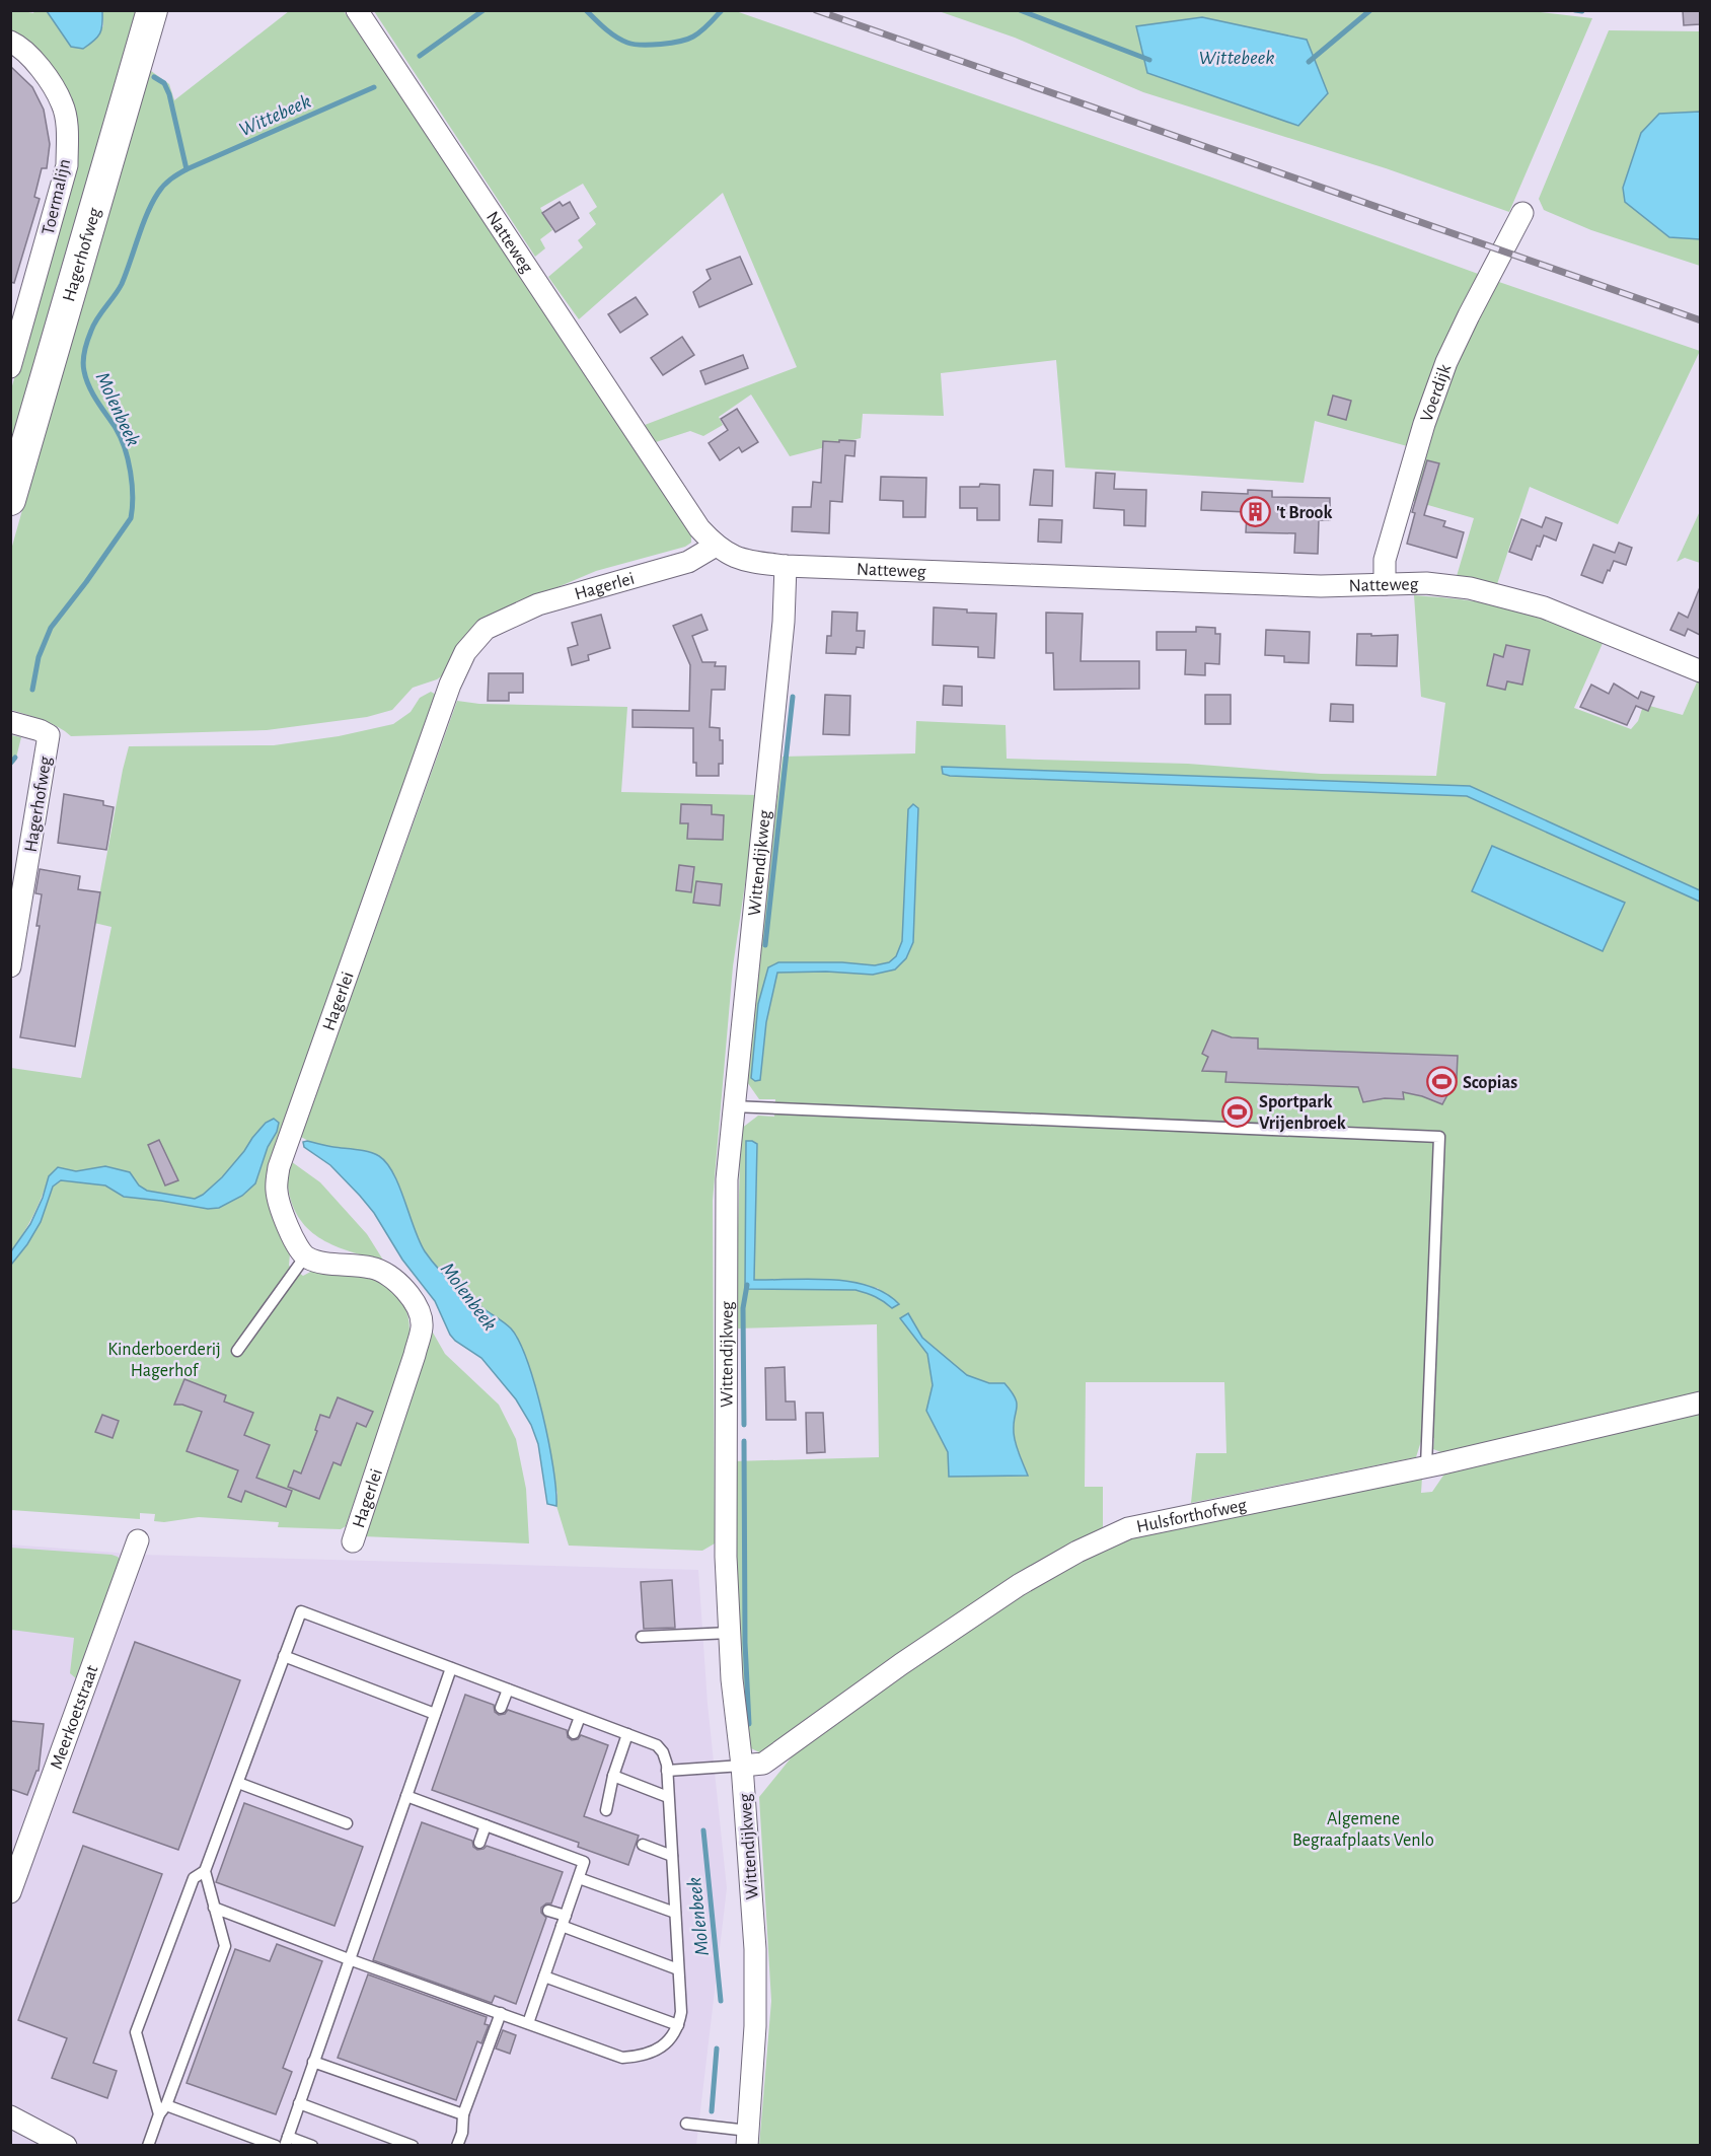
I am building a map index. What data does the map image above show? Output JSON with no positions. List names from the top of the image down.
{
  "streets": {
    "street": [
      "Toermalijn",
      "Natteweg",
      "Hagerhofweg",
      "Voerdijk",
      "Hagerlei",
      "Wittendijkweg",
      "Hulsforthofweg",
      "Meerkoetstraat"
    ]
  },
  "crossings": [
    ["Natteweg", "Voerdijk"],
    ["Natteweg", "Hagerlei"],
    ["Natteweg", "Wittendijkweg"],
    ["Wittendijkweg", "Hulsforthofweg"]
  ],
  "water": ["Wittebeek", "Molenbeek"],
  "parks": ["Kinderboerderij Hagerhof", "Algemene Begraafplaats Venlo"],
  "places": {
    "building": ["'t Brook"],
    "sports": ["Scopias", "Sportpark Vrijenbroek"]
  }
}
